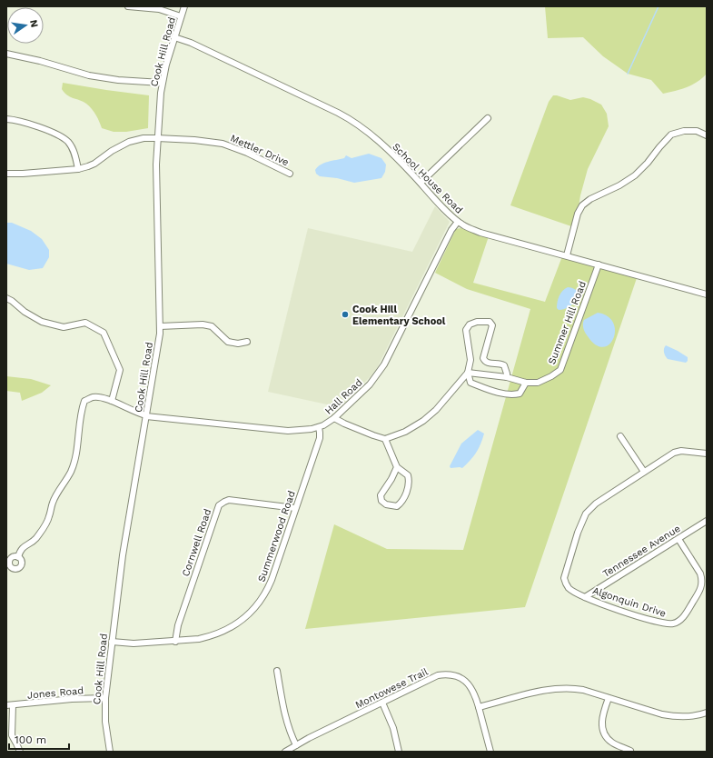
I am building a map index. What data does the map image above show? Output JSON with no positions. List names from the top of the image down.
{
  "streets": {
    "street": [
      "Cook Hill Road",
      "Mettler Drive",
      "School House Road",
      "Summer Hill Road",
      "Hall Road",
      "Summerwood Road",
      "Cornwell Road",
      "Tennessee Avenue",
      "Algonquin Drive",
      "Montowese Trail",
      "Jones Road"
    ]
  },
  "crossings": [
    ["Cook Hill Road", "Mettler Drive"],
    ["Cook Hill Road", "School House Road"],
    ["Cook Hill Road", "Hall Road"],
    ["Cook Hill Road", "Summerwood Road"],
    ["Cook Hill Road", "Jones Road"],
    ["School House Road", "Summer Hill Road"],
    ["School House Road", "Hall Road"],
    ["Hall Road", "Summerwood Road"],
    ["Summerwood Road", "Cornwell Road"],
    ["Tennessee Avenue", "Algonquin Drive"]
  ],
  "places": ["Cook Hill Elementary School"],
  "scale_bar": "100 m",
  "north": "right"
}
